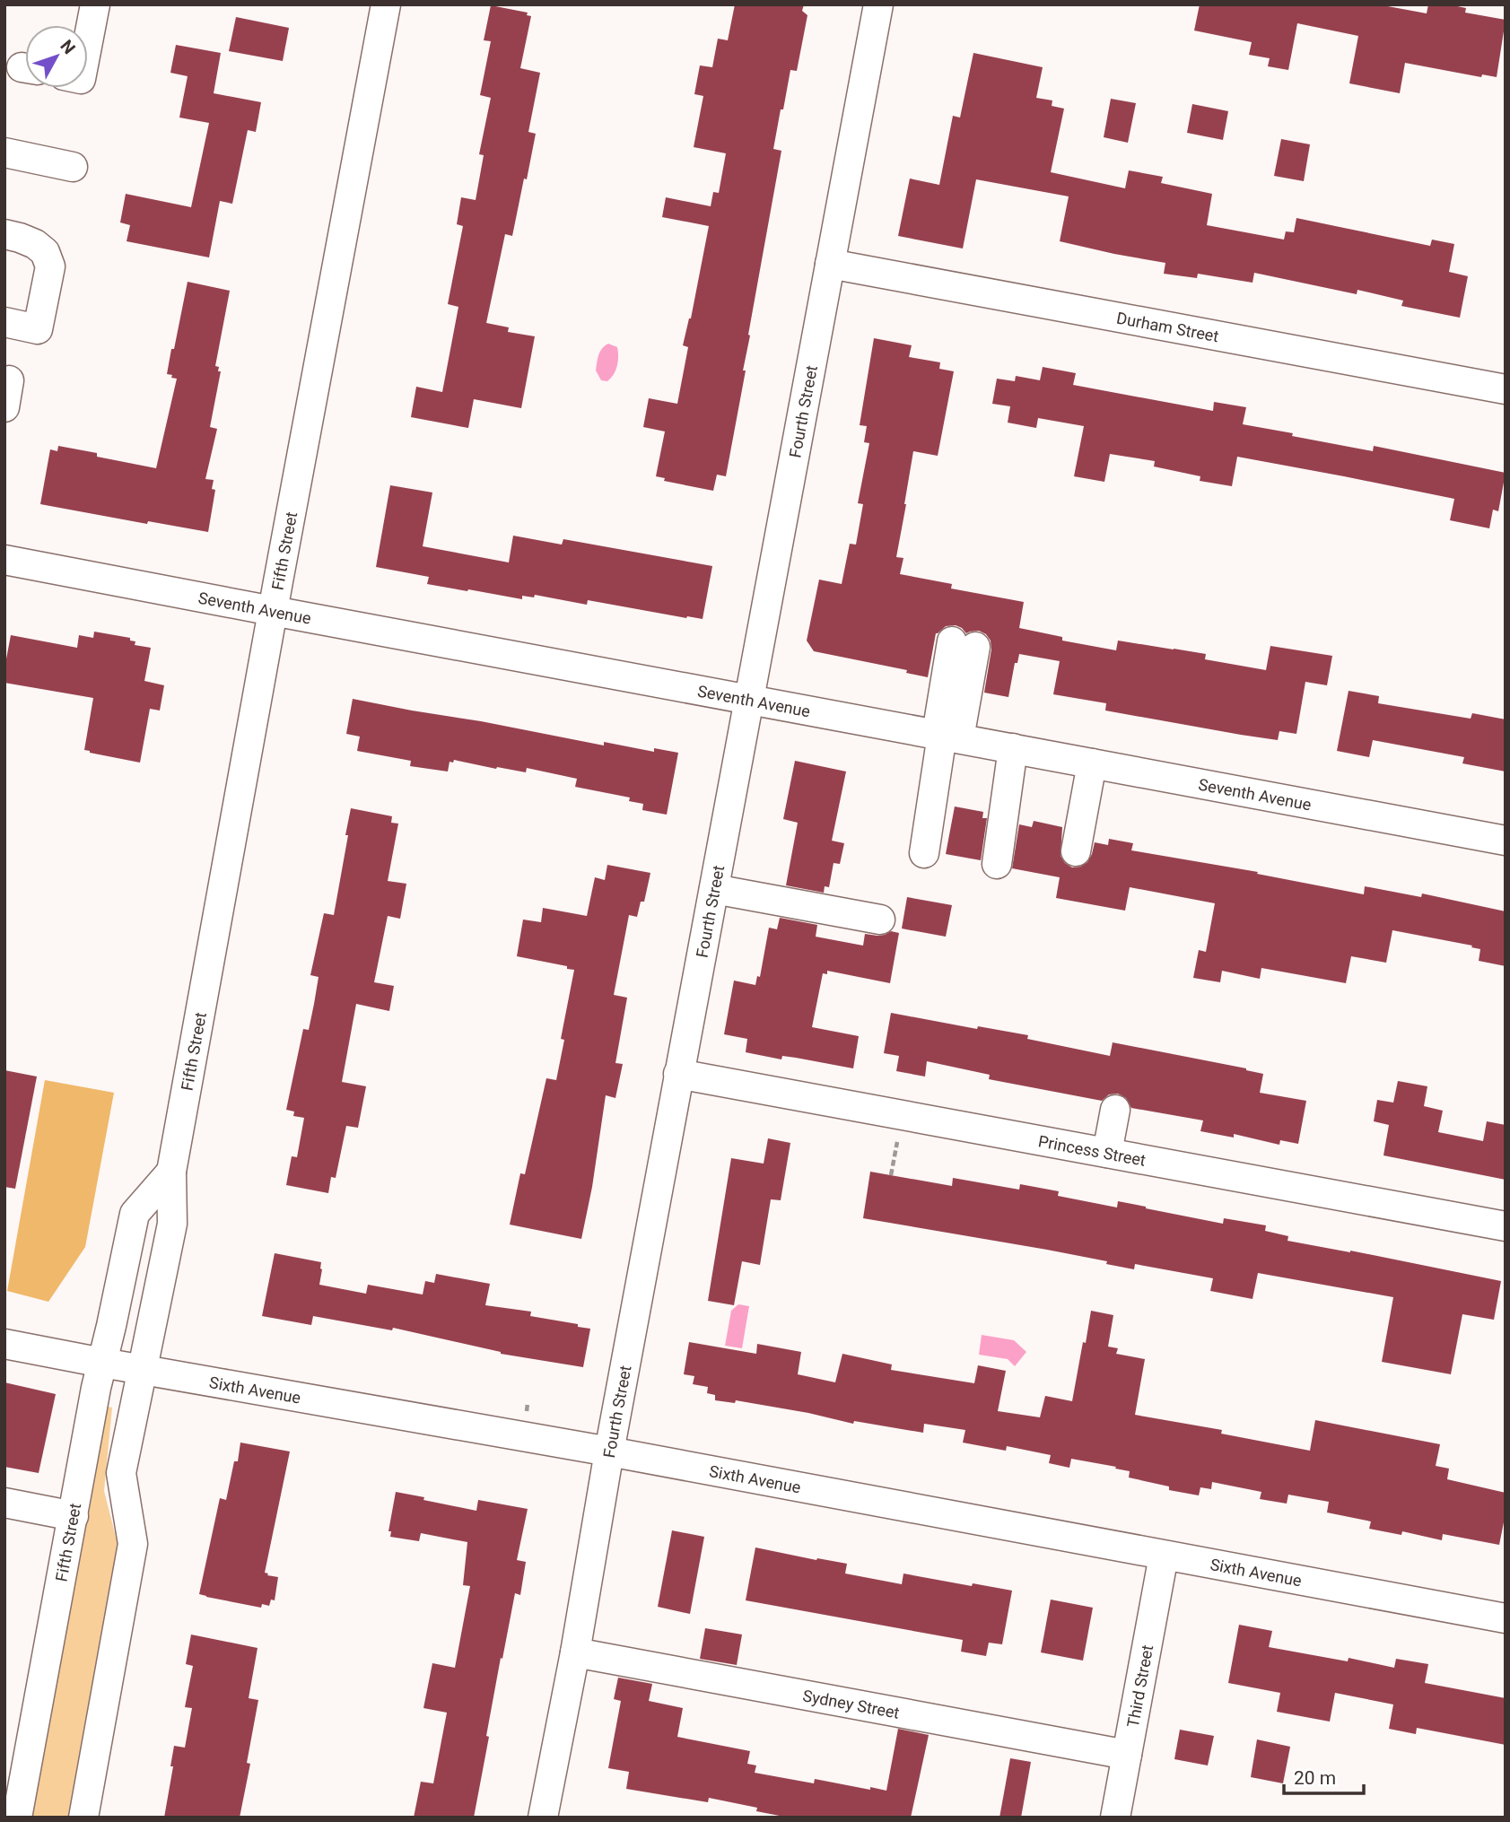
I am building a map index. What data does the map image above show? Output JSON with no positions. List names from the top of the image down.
{
  "streets": {
    "street": [
      "Durham Street",
      "Fourth Street",
      "Fifth Street",
      "Seventh Avenue",
      "Princess Street",
      "Sixth Avenue",
      "Third Street",
      "Sydney Street"
    ]
  },
  "crossings": [
    ["Durham Street", "Fourth Street"],
    ["Fourth Street", "Seventh Avenue"],
    ["Fourth Street", "Princess Street"],
    ["Fourth Street", "Sixth Avenue"],
    ["Fourth Street", "Sydney Street"],
    ["Fifth Street", "Seventh Avenue"],
    ["Fifth Street", "Sixth Avenue"],
    ["Sixth Avenue", "Third Street"],
    ["Third Street", "Sydney Street"]
  ],
  "scale_bar": "20 m",
  "north": "top right"
}
